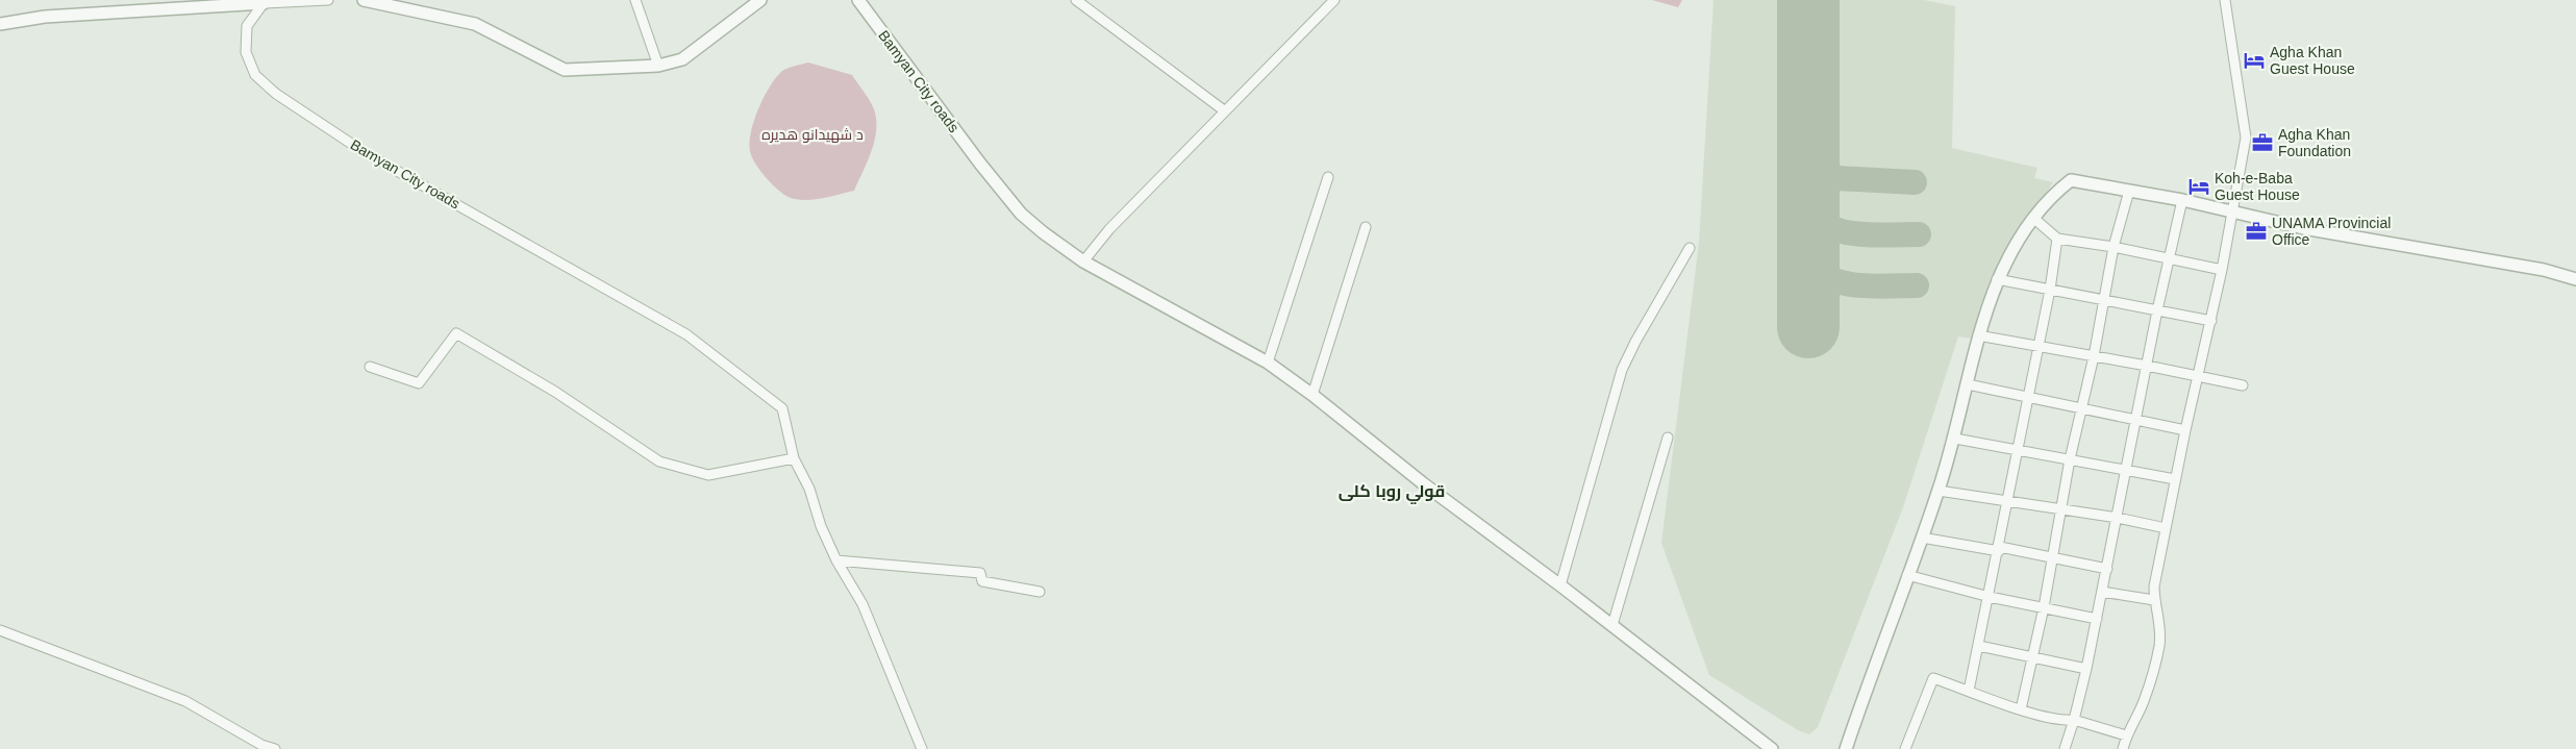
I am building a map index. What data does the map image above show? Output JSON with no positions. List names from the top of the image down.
{
  "streets": {
    "street": ["Bamyan City roads"]
  },
  "districts": ["قولي روبا کلی"],
  "parks": ["د شهیدانو هدیره"],
  "places": {
    "hotel": ["Agha Khan Guest House", "Koh-e-Baba Guest House"],
    "office": ["Agha Khan Foundation", "UNAMA Provincial Office"]
  }
}
